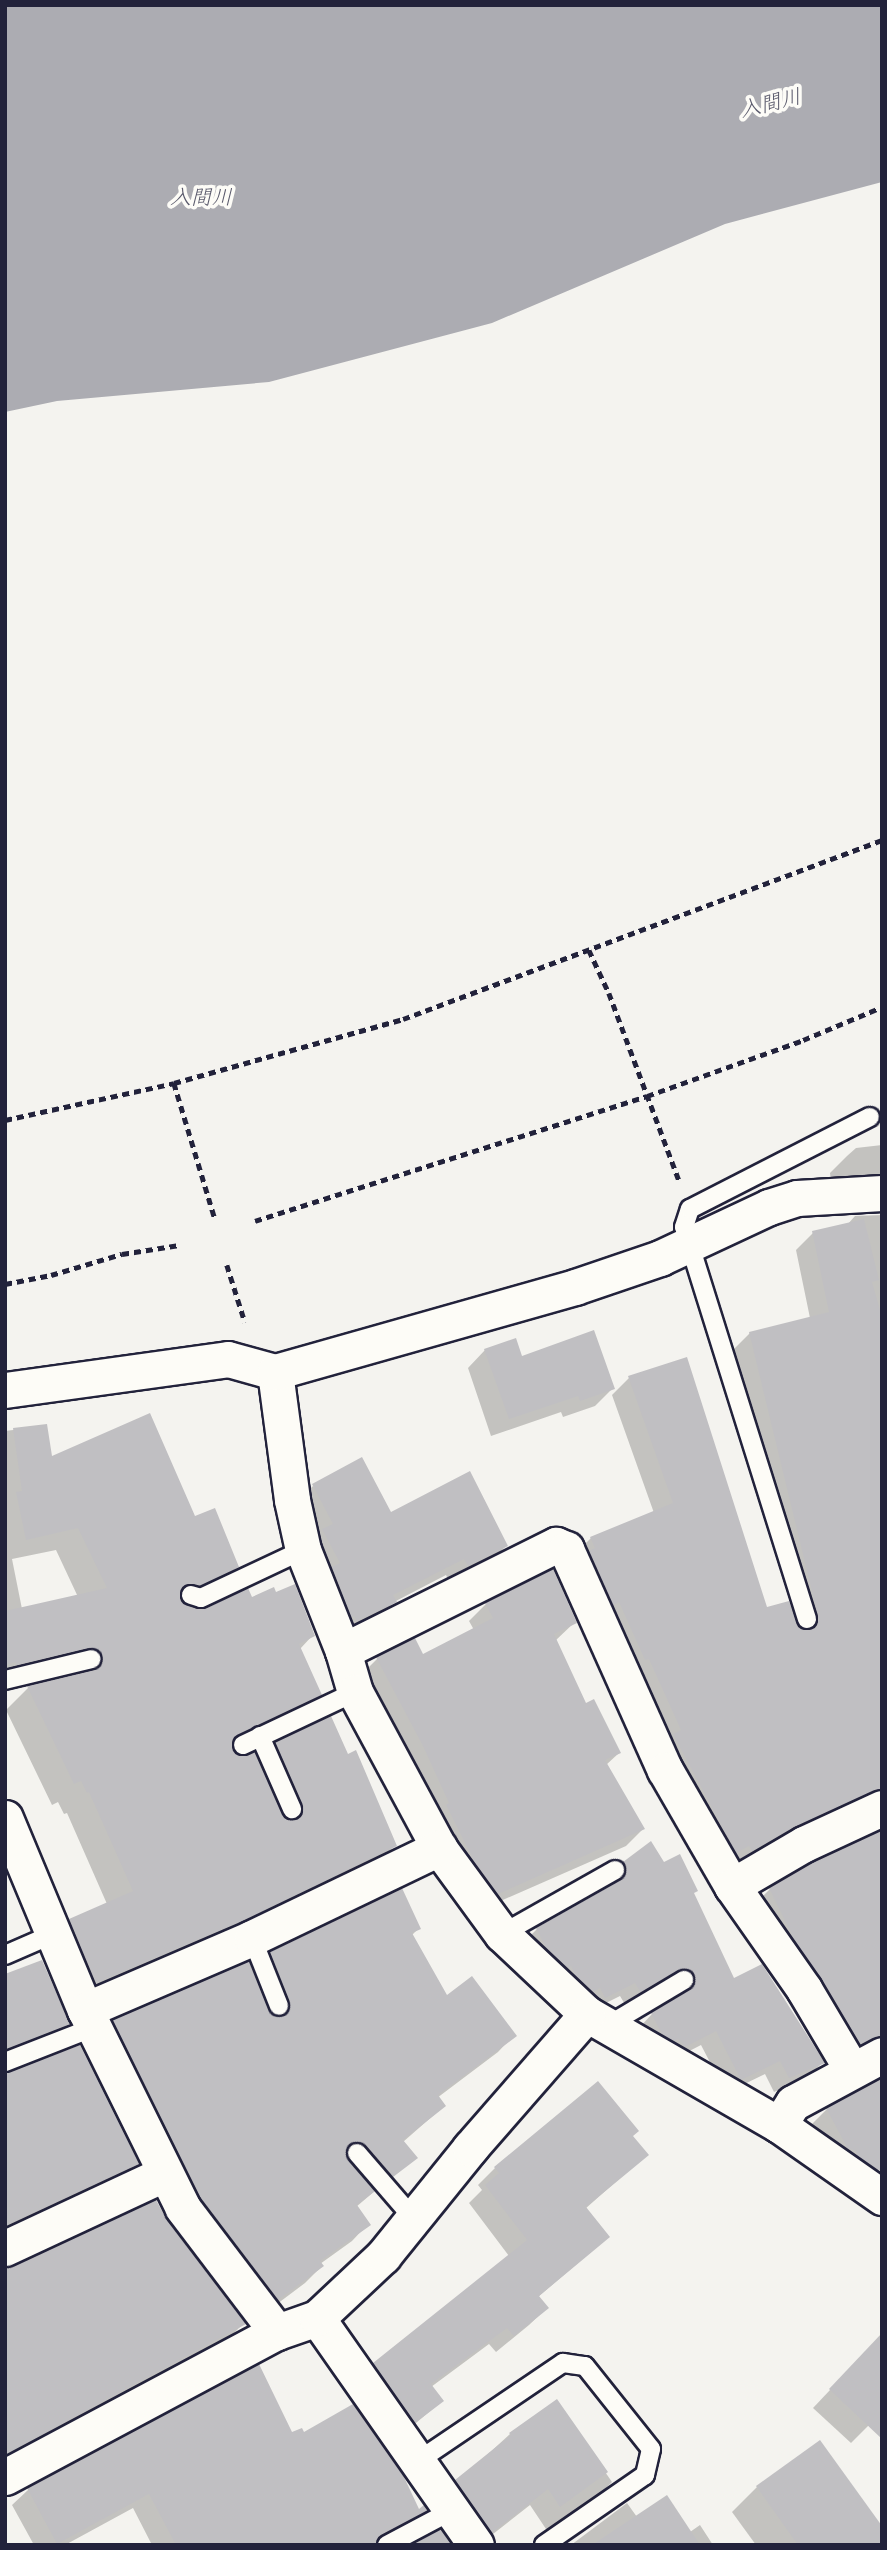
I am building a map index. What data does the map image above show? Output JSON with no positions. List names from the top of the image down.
{
  "water": ["入間川"]
}
